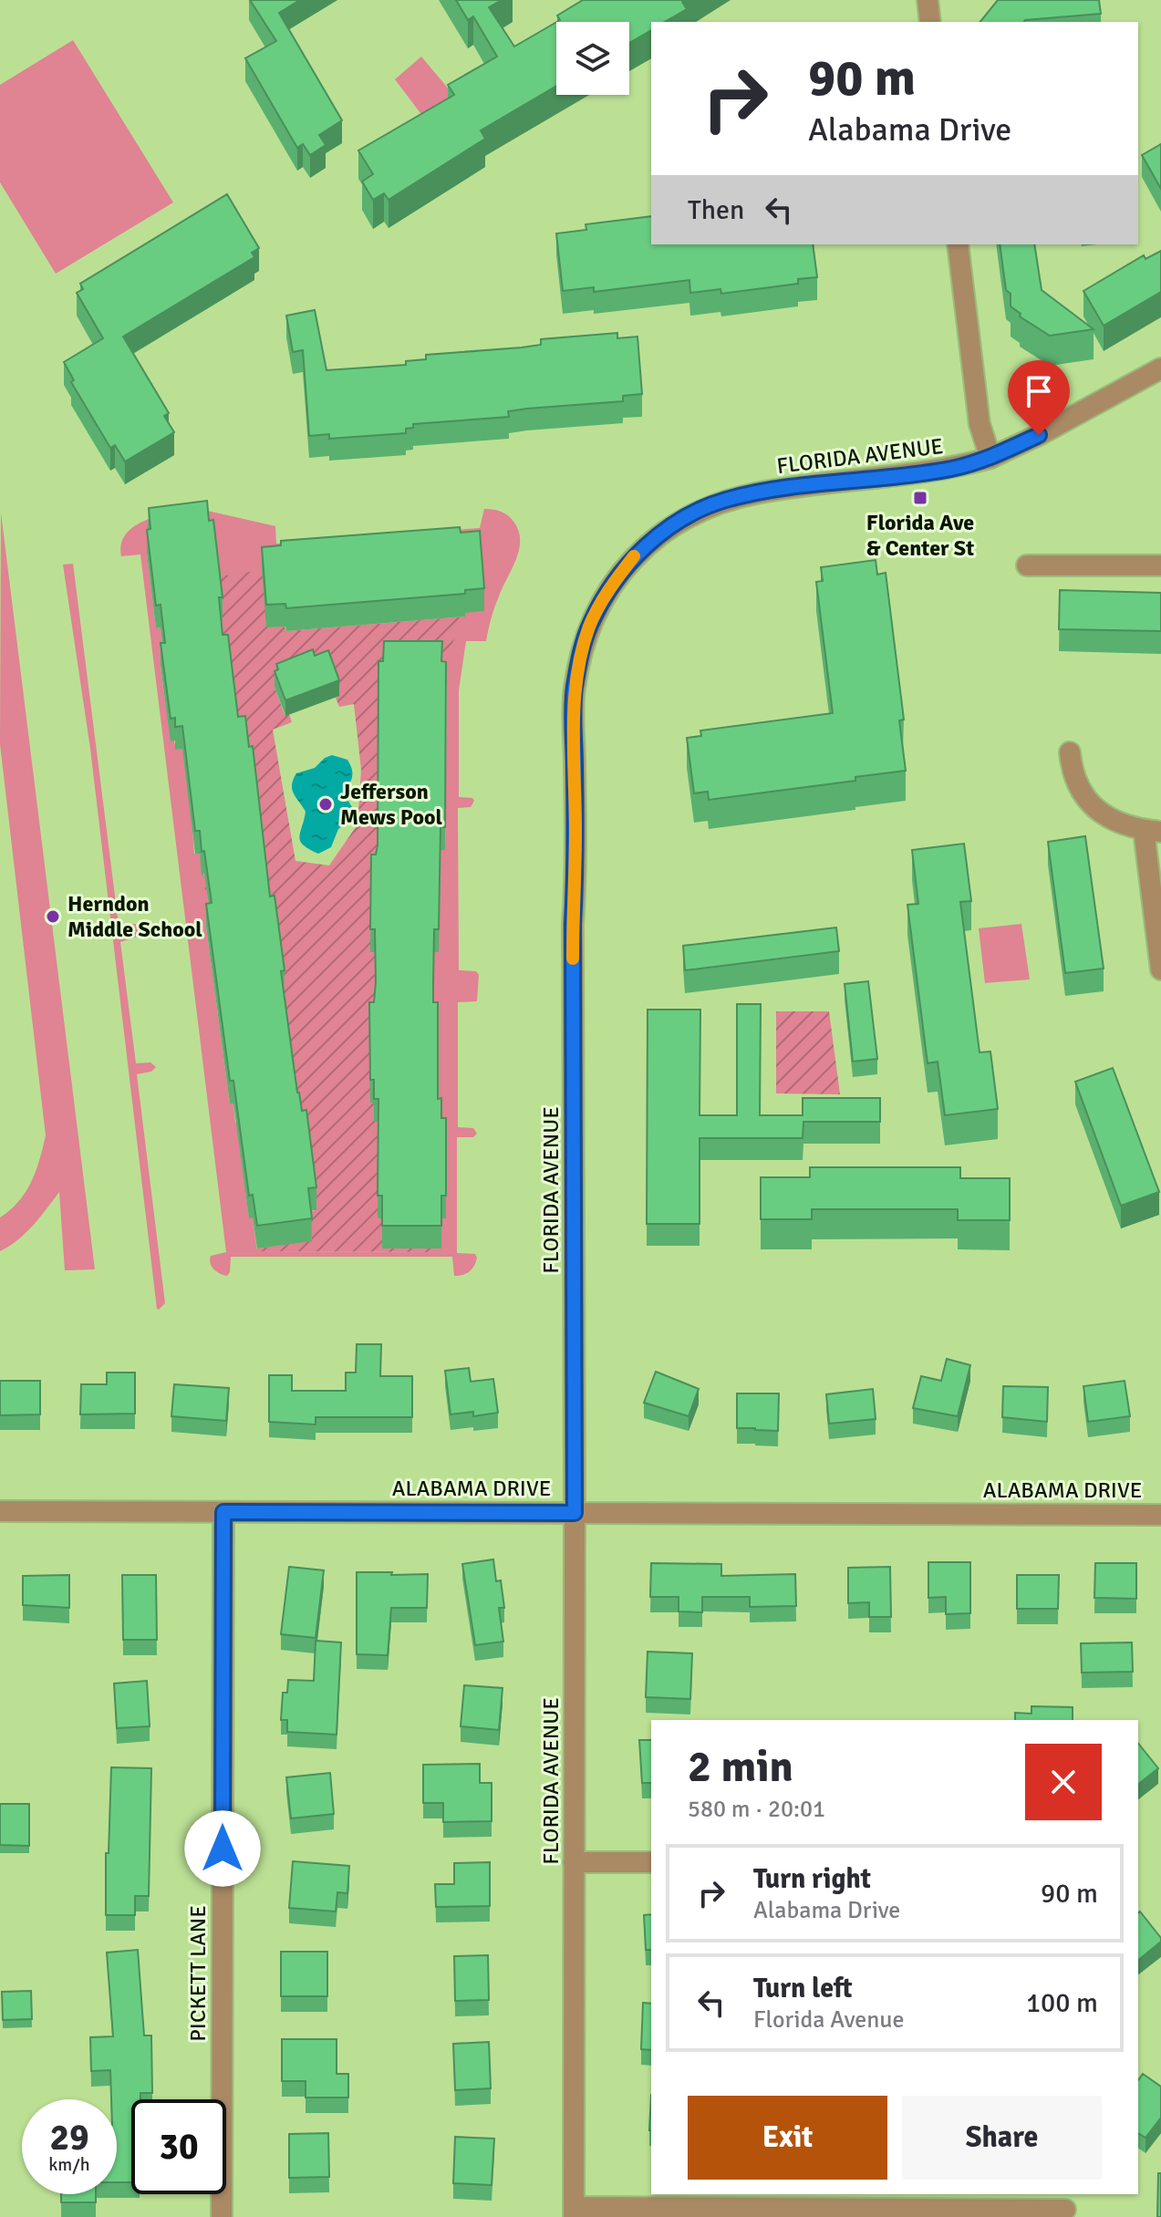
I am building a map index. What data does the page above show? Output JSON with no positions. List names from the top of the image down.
{
  "streets": {
    "street": ["FLORIDA AVENUE", "ALABAMA DRIVE", "PICKETT LANE"]
  },
  "crossings": [
    ["FLORIDA AVENUE", "ALABAMA DRIVE"],
    ["ALABAMA DRIVE", "PICKETT LANE"]
  ],
  "places": {
    "transit": ["Florida Ave & Center St"],
    "other": ["Jefferson Mews Pool", "Herndon Middle School"]
  },
  "page": {
    "turn": ["90 m", "Alabama Drive"],
    "then": "Then",
    "heading": ["2 min", "580 m · 20:01"],
    "list": [
      {
        "name": "Turn right",
        "note": "Alabama Drive",
        "value": "90 m"
      },
      {
        "name": "Turn left",
        "note": "Florida Avenue",
        "value": "100 m"
      }
    ],
    "buttons": ["Exit", "Share"],
    "speed": "29 km/h",
    "limit": "30"
  }
}
